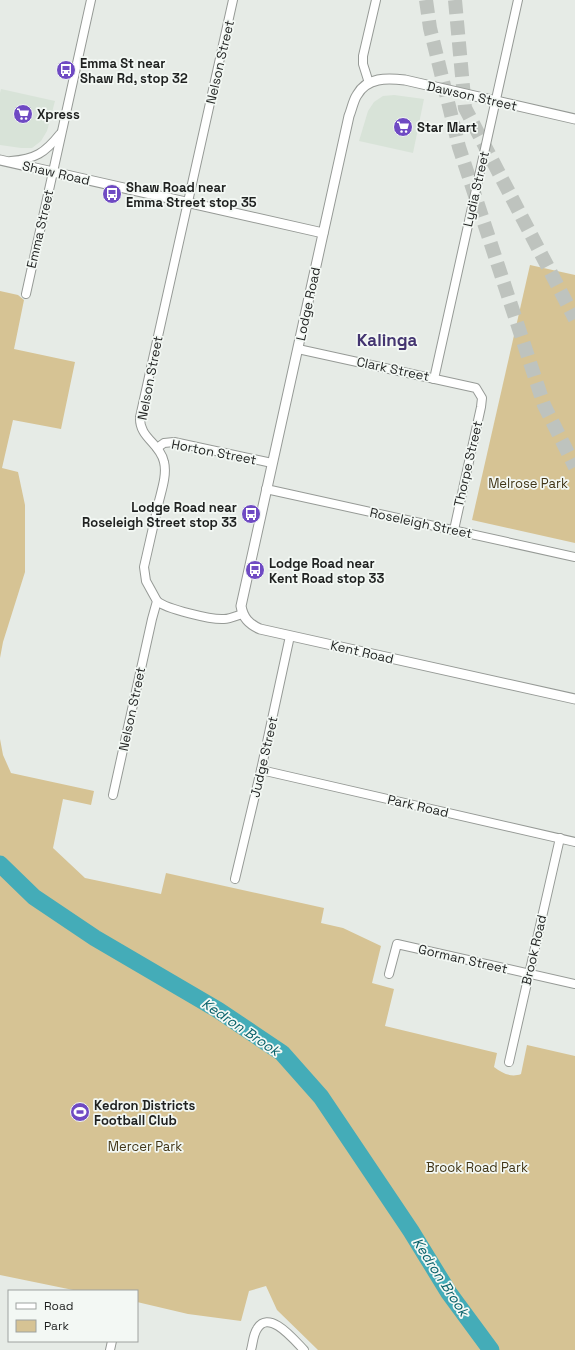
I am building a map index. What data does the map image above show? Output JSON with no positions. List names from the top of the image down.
{
  "streets": {
    "street": [
      "Nelson Street",
      "Dawson Street",
      "Shaw Road",
      "Lydia Street",
      "Emma Street",
      "Lodge Road",
      "Clark Street",
      "Horton Street",
      "Thorpe Street",
      "Roseleigh Street",
      "Kent Road",
      "Judge Street",
      "Park Road",
      "Brook Road",
      "Gorman Street"
    ]
  },
  "crossings": [
    ["Nelson Street", "Shaw Road"],
    ["Nelson Street", "Horton Street"],
    ["Dawson Street", "Lydia Street"],
    ["Dawson Street", "Lodge Road"],
    ["Shaw Road", "Emma Street"],
    ["Shaw Road", "Lodge Road"],
    ["Lydia Street", "Clark Street"],
    ["Lodge Road", "Clark Street"],
    ["Lodge Road", "Horton Street"],
    ["Lodge Road", "Roseleigh Street"],
    ["Lodge Road", "Kent Road"],
    ["Clark Street", "Thorpe Street"],
    ["Thorpe Street", "Roseleigh Street"],
    ["Kent Road", "Judge Street"],
    ["Judge Street", "Park Road"],
    ["Park Road", "Brook Road"],
    ["Brook Road", "Gorman Street"]
  ],
  "districts": ["Kalinga"],
  "water": ["Kedron Brook"],
  "parks": ["Melrose Park", "Mercer Park", "Brook Road Park"],
  "places": {
    "bus stop": [
      "Emma St near Shaw Rd, stop 32",
      "Shaw Road near Emma Street stop 35",
      "Lodge Road near Roseleigh Street stop 33",
      "Lodge Road near Kent Road stop 33"
    ],
    "supermarket": ["Xpress", "Star Mart"],
    "sports": ["Kedron Districts Football Club"]
  },
  "legend": ["Road", "Park"]
}
